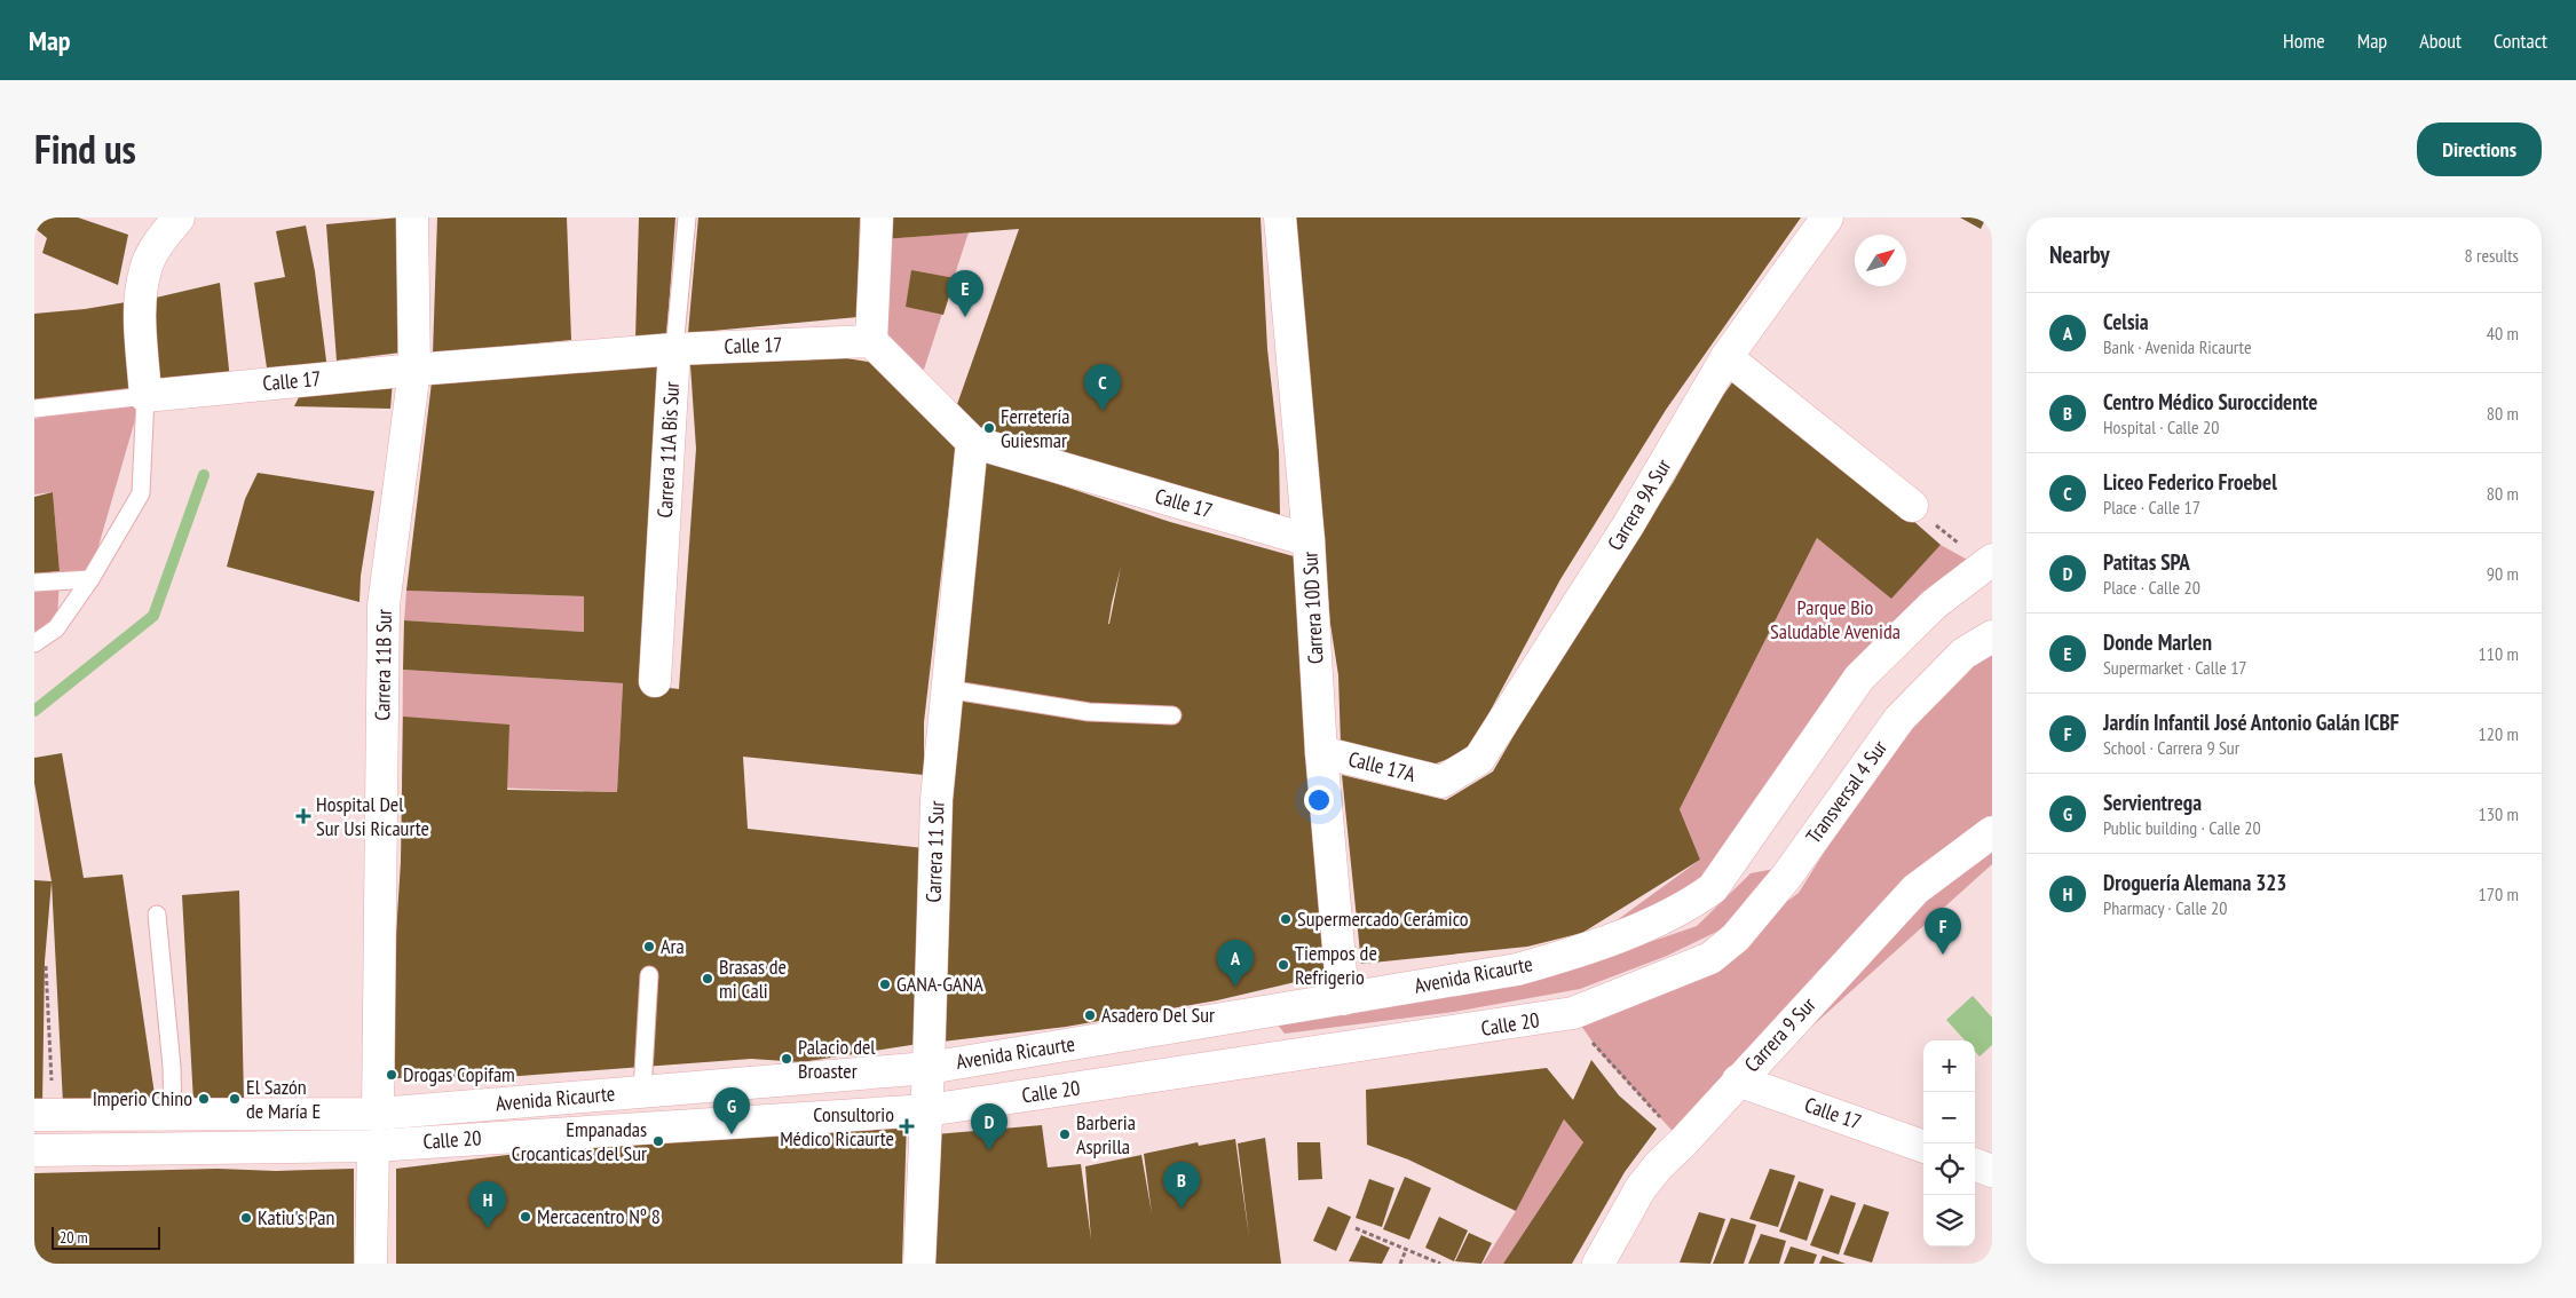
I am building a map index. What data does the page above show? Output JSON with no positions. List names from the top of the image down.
{
  "streets": {
    "street": [
      "Calle 17",
      "Carrera 11A Bis Sur",
      "Carrera 9A Sur",
      "Carrera 10D Sur",
      "Carrera 11B Sur",
      "Calle 17A",
      "Transversal 4 Sur",
      "Carrera 11 Sur",
      "Avenida Ricaurte",
      "Calle 20",
      "Carrera 9 Sur"
    ]
  },
  "crossings": [
    ["Calle 17", "Carrera 11A Bis Sur"],
    ["Calle 17", "Carrera 10D Sur"],
    ["Calle 17", "Carrera 11B Sur"],
    ["Calle 17", "Carrera 11 Sur"],
    ["Calle 17", "Carrera 9 Sur"],
    ["Carrera 9A Sur", "Calle 17A"],
    ["Carrera 10D Sur", "Calle 17A"],
    ["Carrera 10D Sur", "Avenida Ricaurte"],
    ["Carrera 11B Sur", "Avenida Ricaurte"],
    ["Transversal 4 Sur", "Calle 20"],
    ["Carrera 11 Sur", "Avenida Ricaurte"],
    ["Carrera 11 Sur", "Calle 20"]
  ],
  "parks": ["Parque Bio Saludable Avenida"],
  "places": {
    "other": [
      "Ferretería Guiesmar",
      "Supermercado Cerámico",
      "Ara",
      "Tiempos de Refrigerio",
      "Brasas de mi Cali",
      "GANA-GANA",
      "Asadero Del Sur",
      "Palacio del Broaster",
      "Drogas Copifam",
      "Imperio Chino",
      "El Sazón de María E",
      "Barberia Asprilla",
      "Empanadas Crocanticas del Sur",
      "Mercacentro Nº 8",
      "Katiu's Pan"
    ],
    "health": ["Hospital Del Sur Usi Ricaurte", "Consultorio Médico Ricaurte"]
  },
  "scale_bar": "20 m",
  "north": "top right",
  "page": {
    "header": "Map",
    "nav": [
      "Home",
      "Map",
      "About",
      "Contact"
    ],
    "title": "Find us",
    "buttons": "Directions",
    "heading": ["Nearby", "8 results"],
    "pins": [
      "E",
      "C",
      "F",
      "A",
      "G",
      "D",
      "B",
      "H"
    ],
    "list": [
      {
        "mark": "A",
        "name": "Celsia",
        "note": "Bank · Avenida Ricaurte",
        "value": "40 m"
      },
      {
        "mark": "B",
        "name": "Centro Médico Suroccidente",
        "note": "Hospital · Calle 20",
        "value": "80 m"
      },
      {
        "mark": "C",
        "name": "Liceo Federico Froebel",
        "note": "Place · Calle 17",
        "value": "80 m"
      },
      {
        "mark": "D",
        "name": "Patitas SPA",
        "note": "Place · Calle 20",
        "value": "90 m"
      },
      {
        "mark": "E",
        "name": "Donde Marlen",
        "note": "Supermarket · Calle 17",
        "value": "110 m"
      },
      {
        "mark": "F",
        "name": "Jardín Infantil José Antonio Galán ICBF",
        "note": "School · Carrera 9 Sur",
        "value": "120 m"
      },
      {
        "mark": "G",
        "name": "Servientrega",
        "note": "Public building · Calle 20",
        "value": "130 m"
      },
      {
        "mark": "H",
        "name": "Droguería Alemana 323",
        "note": "Pharmacy · Calle 20",
        "value": "170 m"
      }
    ],
    "map_buttons": ["+", "−"],
    "scale": "20 m"
  }
}
